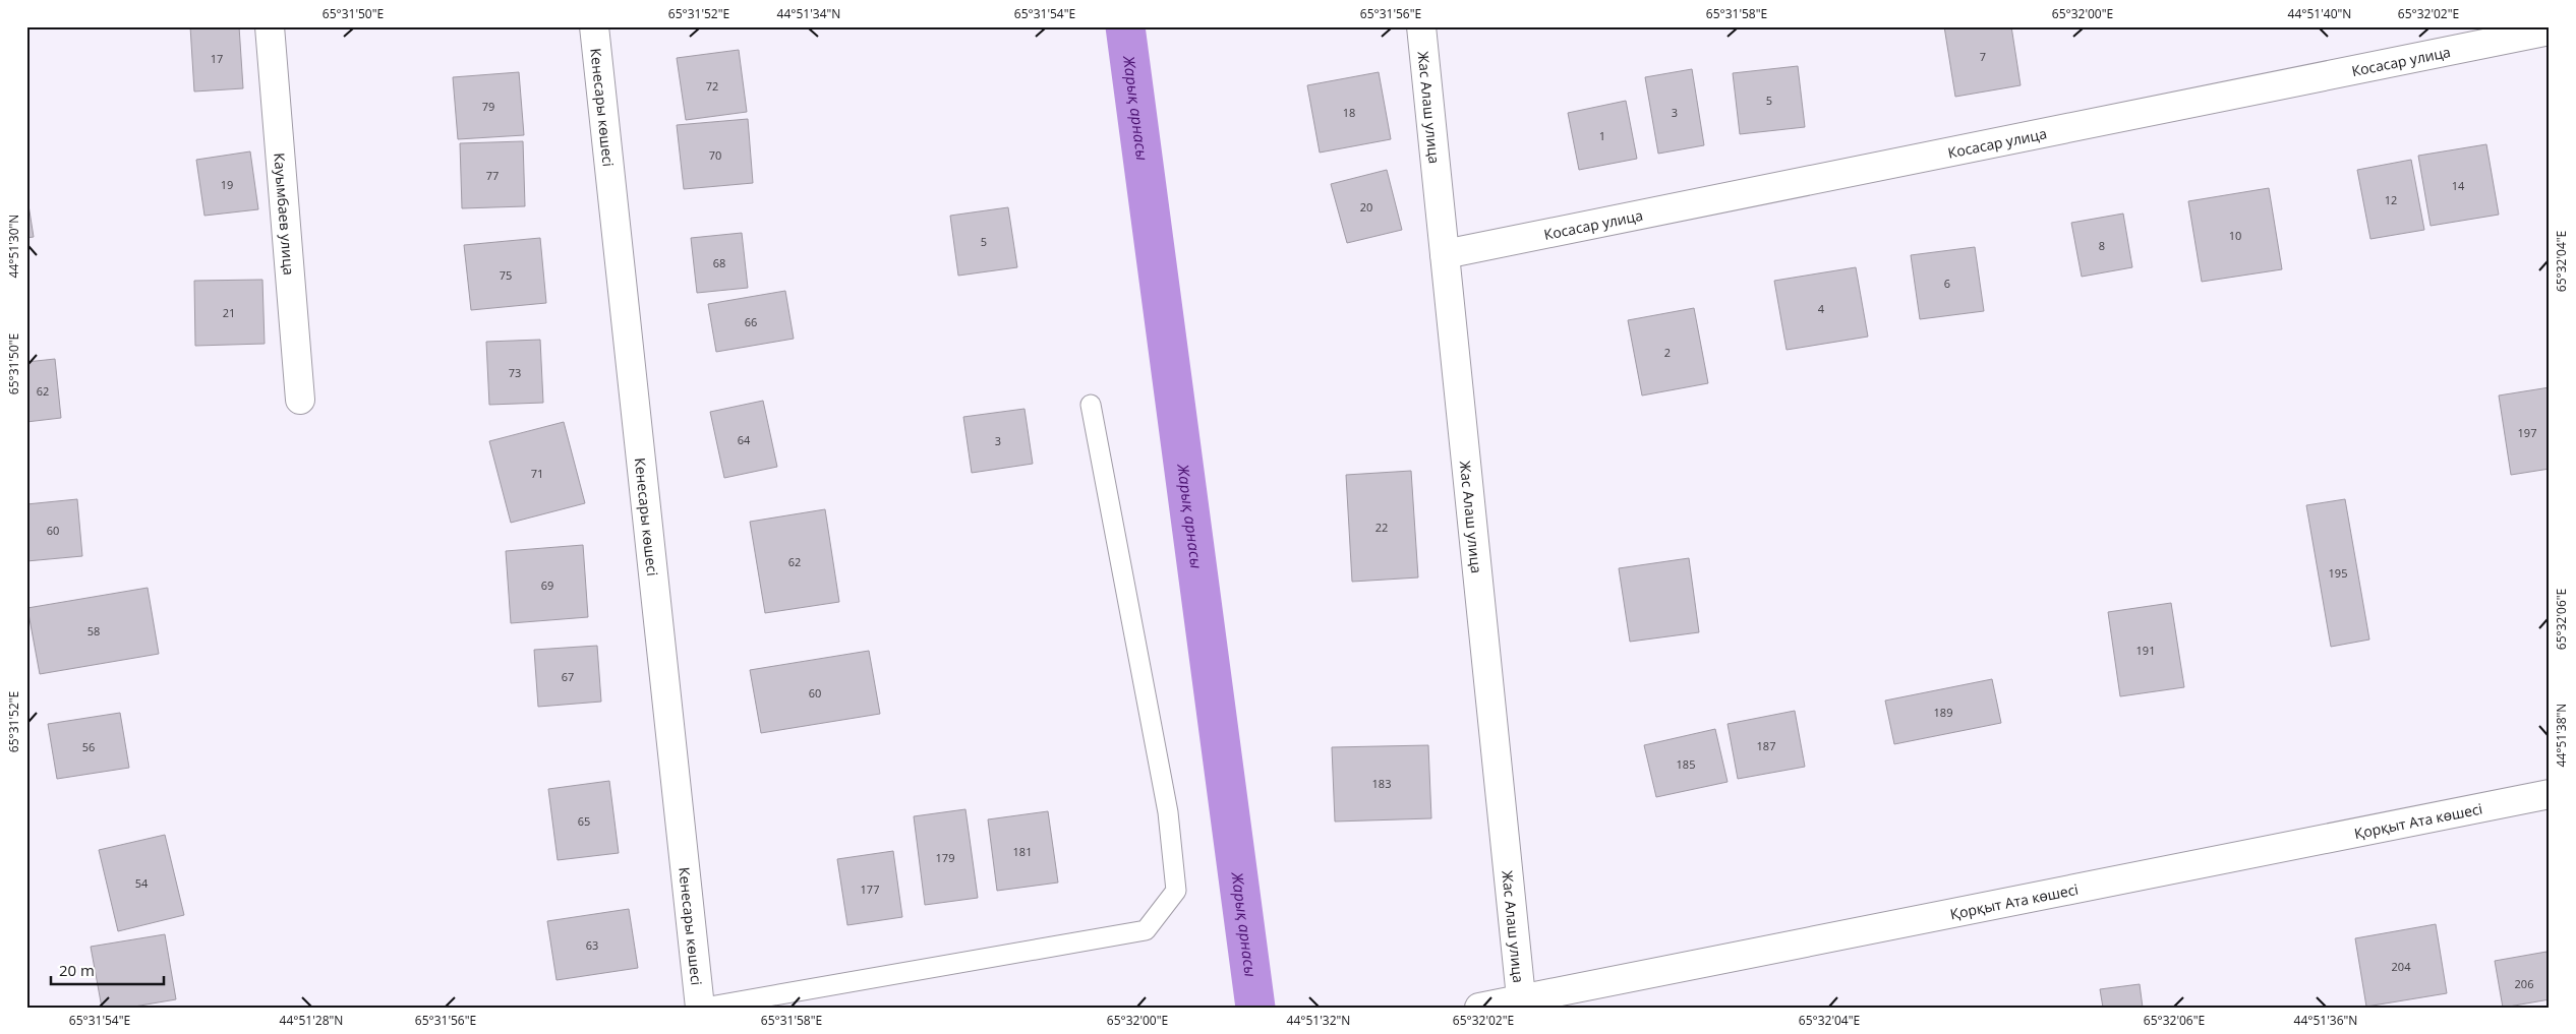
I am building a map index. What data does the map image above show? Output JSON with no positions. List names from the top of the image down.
{
  "streets": {
    "street": [
      "Косасар улица",
      "Кенесары көшесі",
      "Жас Алаш улица",
      "Кауымбаев улица",
      "Қорқыт Ата көшесі"
    ]
  },
  "crossings": [
    ["Косасар улица", "Жас Алаш улица"],
    ["Жас Алаш улица", "Қорқыт Ата көшесі"]
  ],
  "water": ["Жарық арнасы"],
  "house_numbers": [
    "7",
    "17",
    "72",
    "5",
    "79",
    "18",
    "3",
    "1",
    "70",
    "77",
    "19",
    "14",
    "12",
    "20",
    "10",
    "5",
    "8",
    "68",
    "75",
    "6",
    "4",
    "21",
    "66",
    "2",
    "73",
    "62",
    "197",
    "64",
    "3",
    "71",
    "22",
    "60",
    "62",
    "195",
    "69",
    "58",
    "191",
    "67",
    "60",
    "189",
    "187",
    "56",
    "185",
    "183",
    "65",
    "181",
    "179",
    "54",
    "177",
    "63",
    "204",
    "206"
  ],
  "scale_bar": "20 m",
  "coordinates": [
    "65°31'50\"E",
    "65°31'52\"E",
    "44°51'34\"N",
    "65°31'54\"E",
    "65°31'56\"E",
    "65°31'58\"E",
    "65°32'00\"E",
    "44°51'40\"N",
    "65°32'02\"E",
    "44°51'30\"N",
    "65°32'04\"E",
    "65°32'06\"E",
    "44°51'38\"N",
    "44°51'28\"N",
    "44°51'32\"N",
    "44°51'36\"N"
  ]
}
